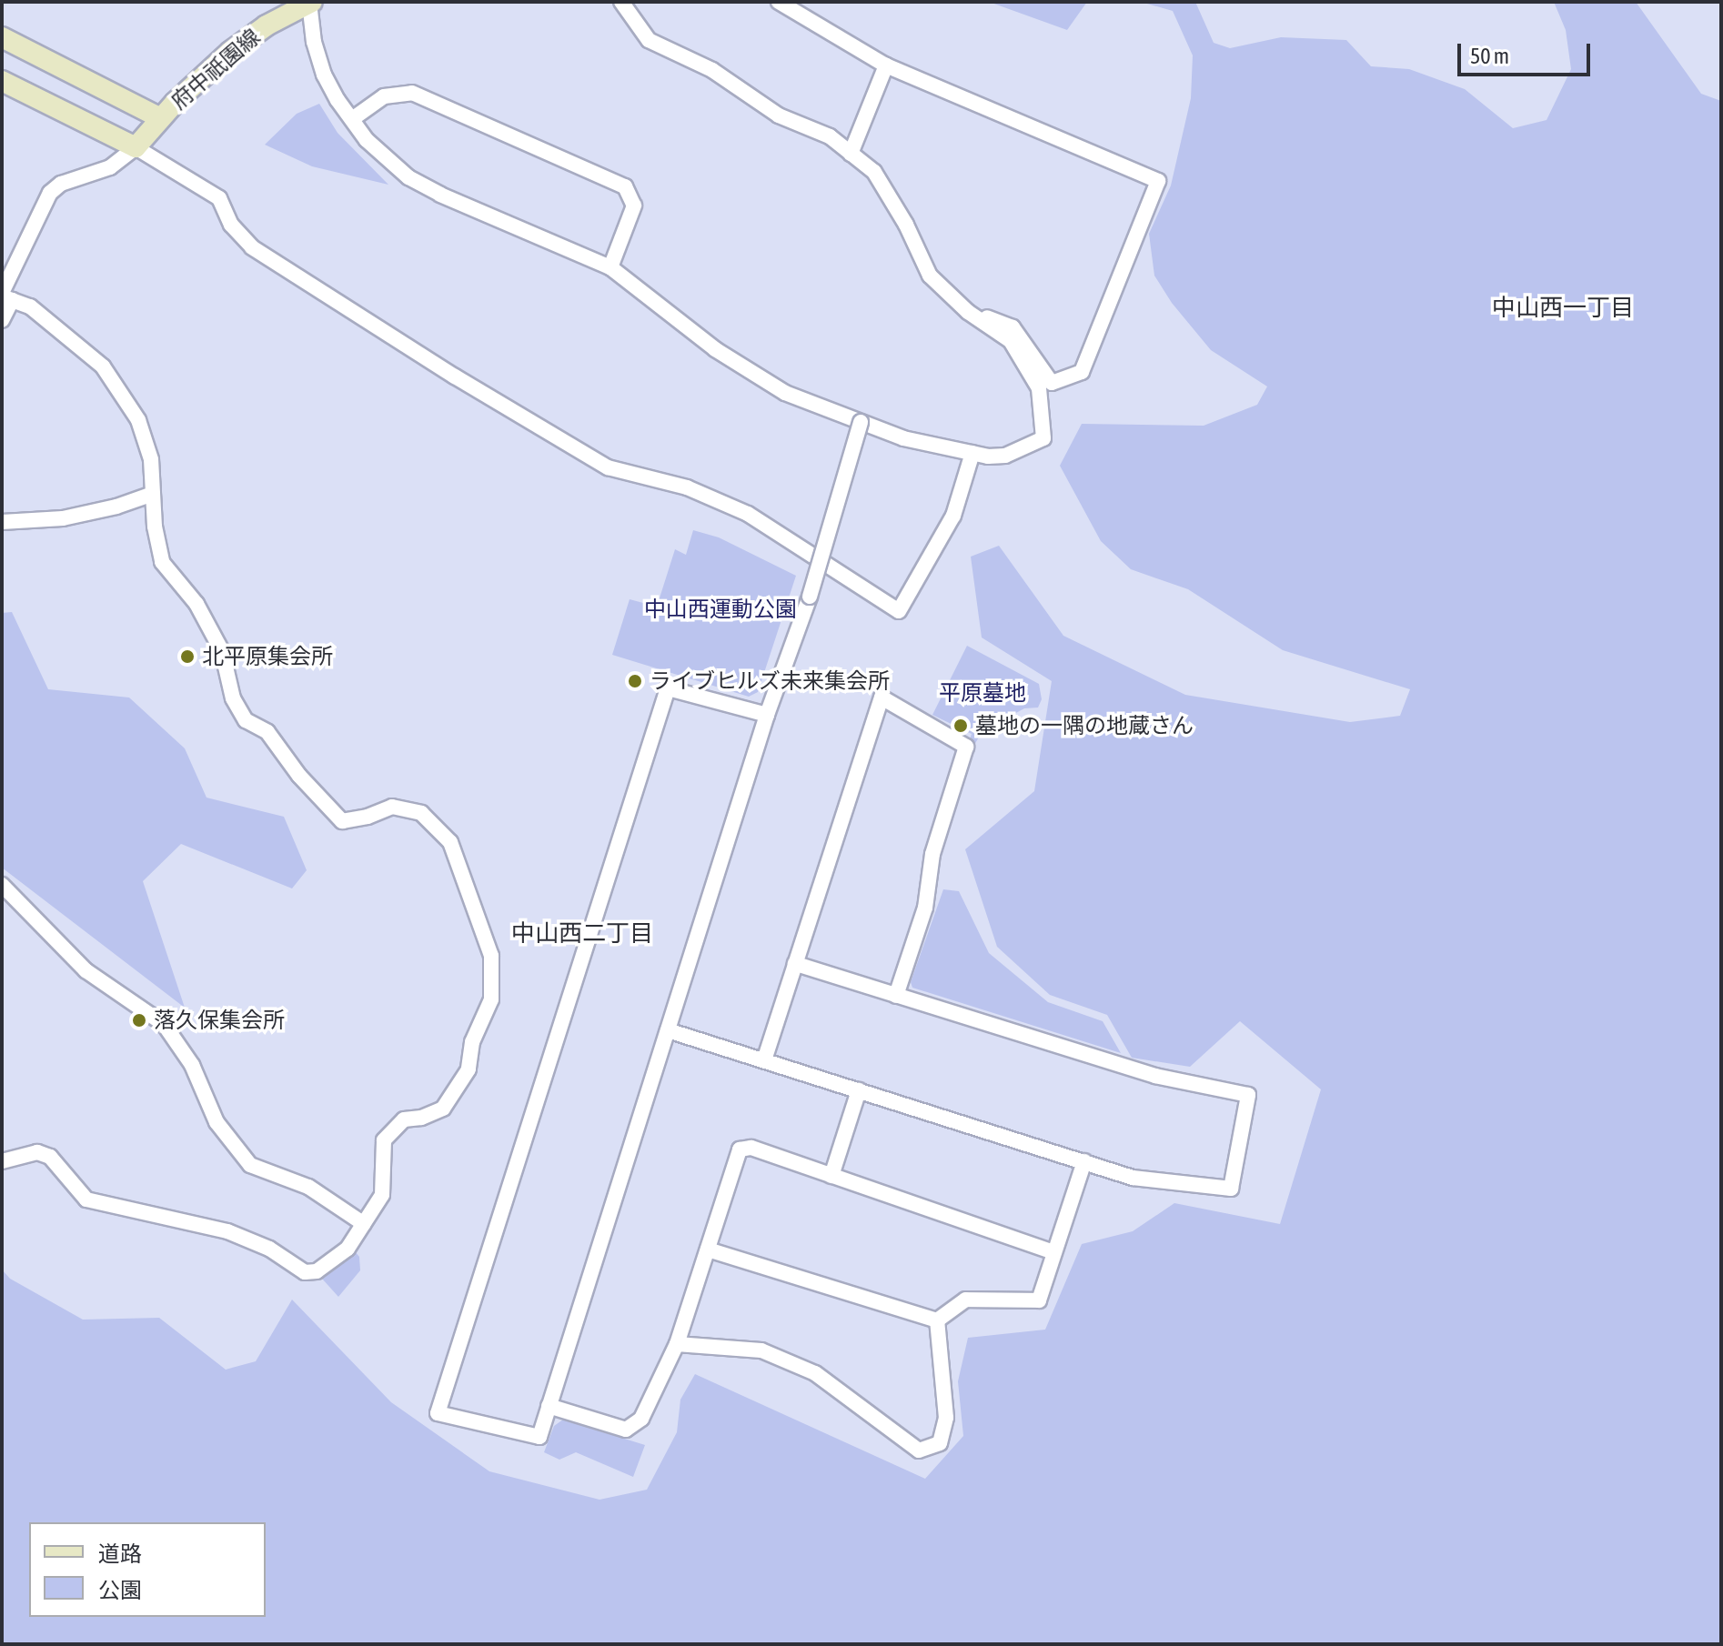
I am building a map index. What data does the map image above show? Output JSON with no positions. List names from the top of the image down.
{
  "streets": {
    "main road": ["府中祇園線"]
  },
  "districts": ["中山西一丁目", "中山西二丁目"],
  "parks": ["中山西運動公園", "平原墓地"],
  "places": [
    "北平原集会所",
    "ライブヒルズ未来集会所",
    "墓地の一隅の地蔵さん",
    "落久保集会所"
  ],
  "legend": ["道路", "公園"],
  "scale_bar": "50 m"
}
